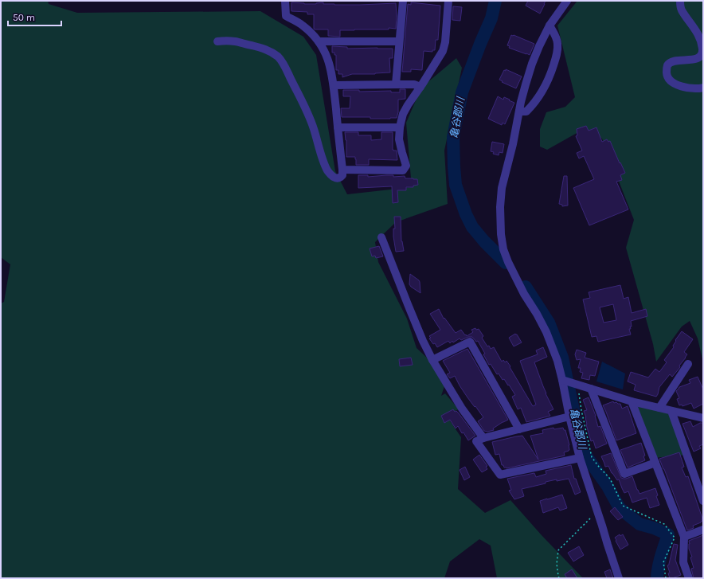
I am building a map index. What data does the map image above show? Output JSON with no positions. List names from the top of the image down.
{
  "water": ["亀谷郡川"],
  "scale_bar": "50 m"
}
